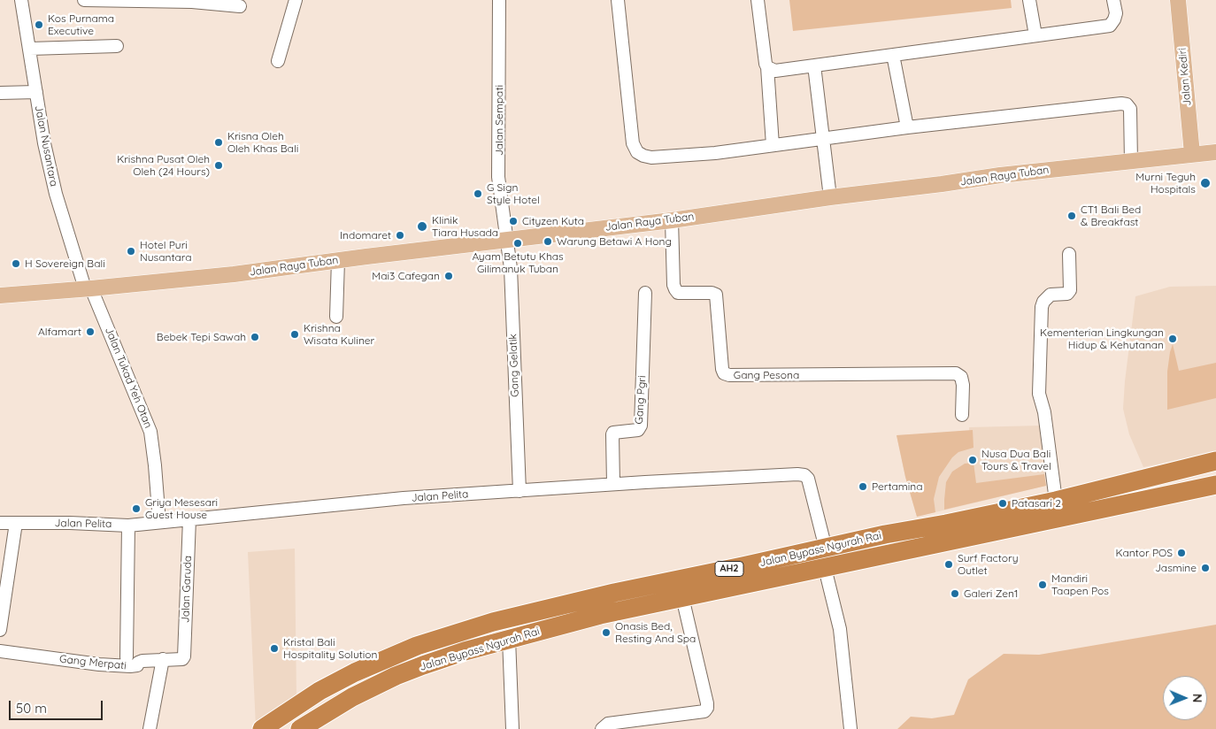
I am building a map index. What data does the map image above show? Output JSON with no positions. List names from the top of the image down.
{
  "streets": {
    "highway": ["Jalan Bypass Ngurah Rai", "AH2"],
    "main road": ["Jalan Kediri", "Jalan Raya Tuban"],
    "street": [
      "Jalan Sempati",
      "Jalan Nusantara",
      "Gang Gelatik",
      "Gang Pesona",
      "Jalan Tukad Yeh Otan",
      "Gang Pgri",
      "Jalan Pelita",
      "Jalan Garuda",
      "Gang Merpati"
    ]
  },
  "crossings": [
    ["Jalan Kediri", "Jalan Raya Tuban"],
    ["Jalan Sempati", "Jalan Raya Tuban"],
    ["Jalan Sempati", "Gang Gelatik"],
    ["Jalan Nusantara", "Jalan Raya Tuban"],
    ["Jalan Nusantara", "Jalan Tukad Yeh Otan"],
    ["Jalan Raya Tuban", "Gang Gelatik"],
    ["Jalan Raya Tuban", "Gang Pesona"],
    ["Jalan Raya Tuban", "Jalan Tukad Yeh Otan"],
    ["Gang Gelatik", "Jalan Pelita"],
    ["Jalan Tukad Yeh Otan", "Jalan Pelita"],
    ["Gang Pgri", "Jalan Pelita"],
    ["Jalan Pelita", "Jalan Bypass Ngurah Rai"],
    ["Jalan Pelita", "Jalan Garuda"],
    ["Jalan Garuda", "Gang Merpati"]
  ],
  "places": [
    "Kos Purnama Executive",
    "Krisna Oleh Oleh Khas Bali",
    "Krishna Pusat Oleh Oleh (24 Hours)",
    "Murni Teguh Hospitals",
    "G Sign Style Hotel",
    "CT1 Bali Bed & Breakfast",
    "Cityzen Kuta",
    "Klinik Tiara Husada",
    "Indomaret",
    "Warung Betawi A Hong",
    "Ayam Betutu Khas Gilimanuk Tuban",
    "Hotel Puri Nusantara",
    "H Sovereign Bali",
    "Mai3 Cafegan",
    "Alfamart",
    "Krishna Wisata Kuliner",
    "Bebek Tepi Sawah",
    "Kementerian Lingkungan Hidup & Kehutanan",
    "Nusa Dua Bali Tours & Travel",
    "Pertamina",
    "Patasari 2",
    "Griya Mesesari Guest House",
    "Kantor POS",
    "Surf Factory Outlet",
    "Jasmine",
    "Mandiri Taapen Pos",
    "Galeri Zen1",
    "Onasis Bed, Resting And Spa",
    "Kristal Bali Hospitality Solution"
  ],
  "scale_bar": "50 m",
  "north": "right"
}
